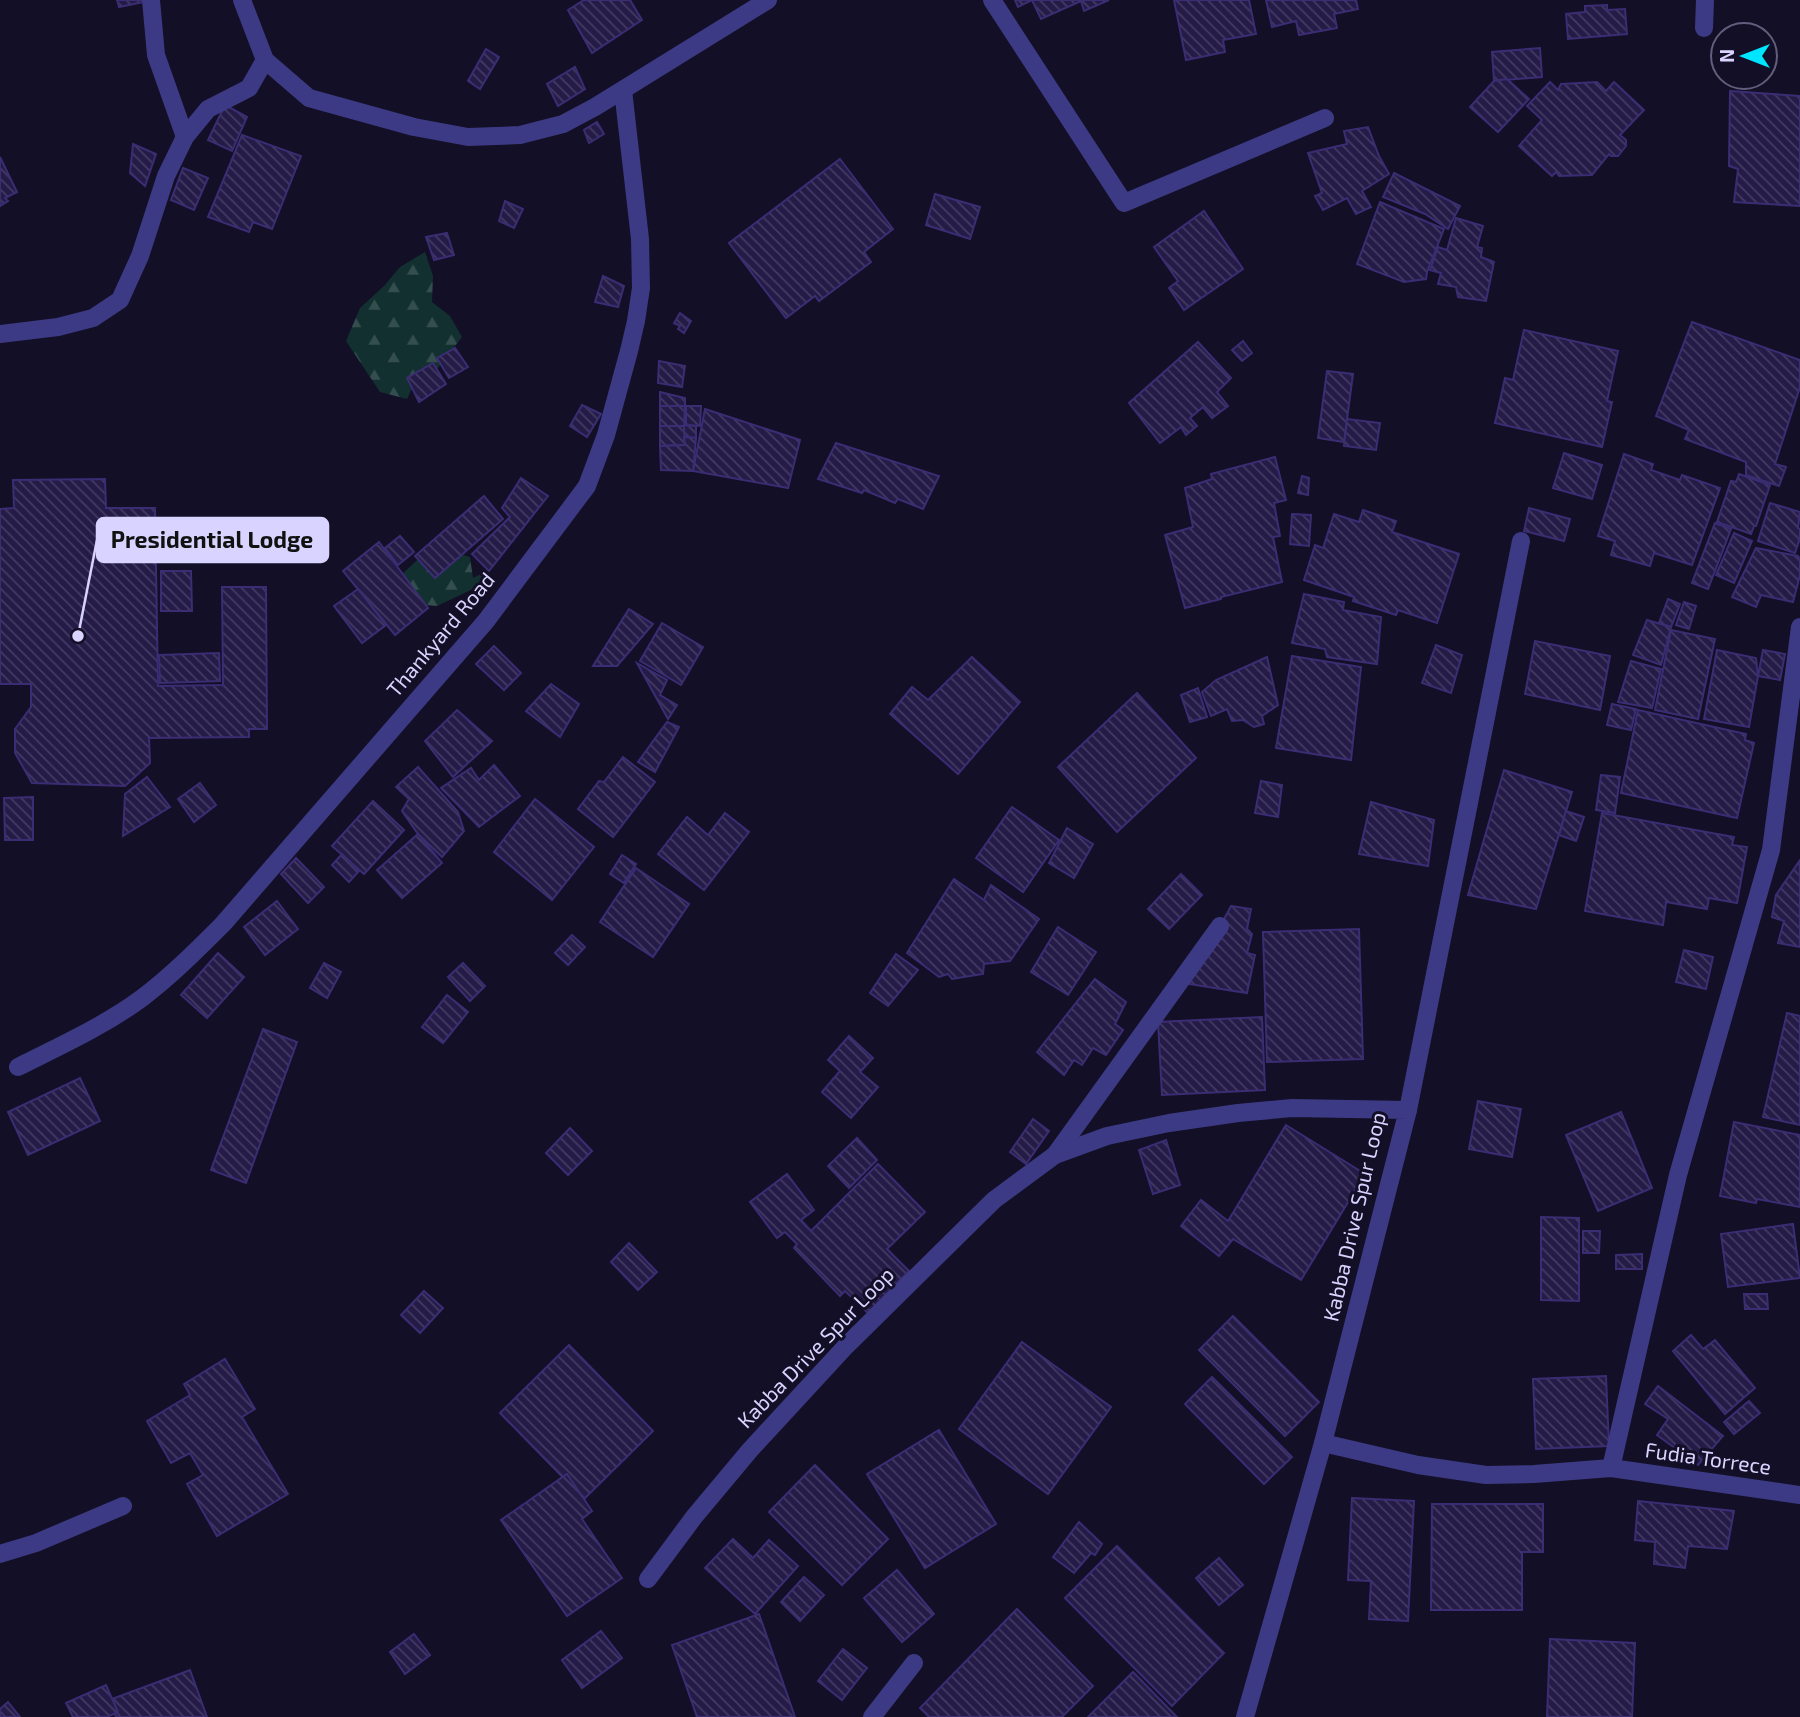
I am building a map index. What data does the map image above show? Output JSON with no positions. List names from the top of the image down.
{
  "streets": {
    "street": ["Thankyard Road", "Kabba Drive Spur Loop", "Fudia Torrece"]
  },
  "crossings": [
    ["Kabba Drive Spur Loop", "Fudia Torrece"]
  ],
  "places": ["Presidential Lodge"],
  "north": "left"
}
